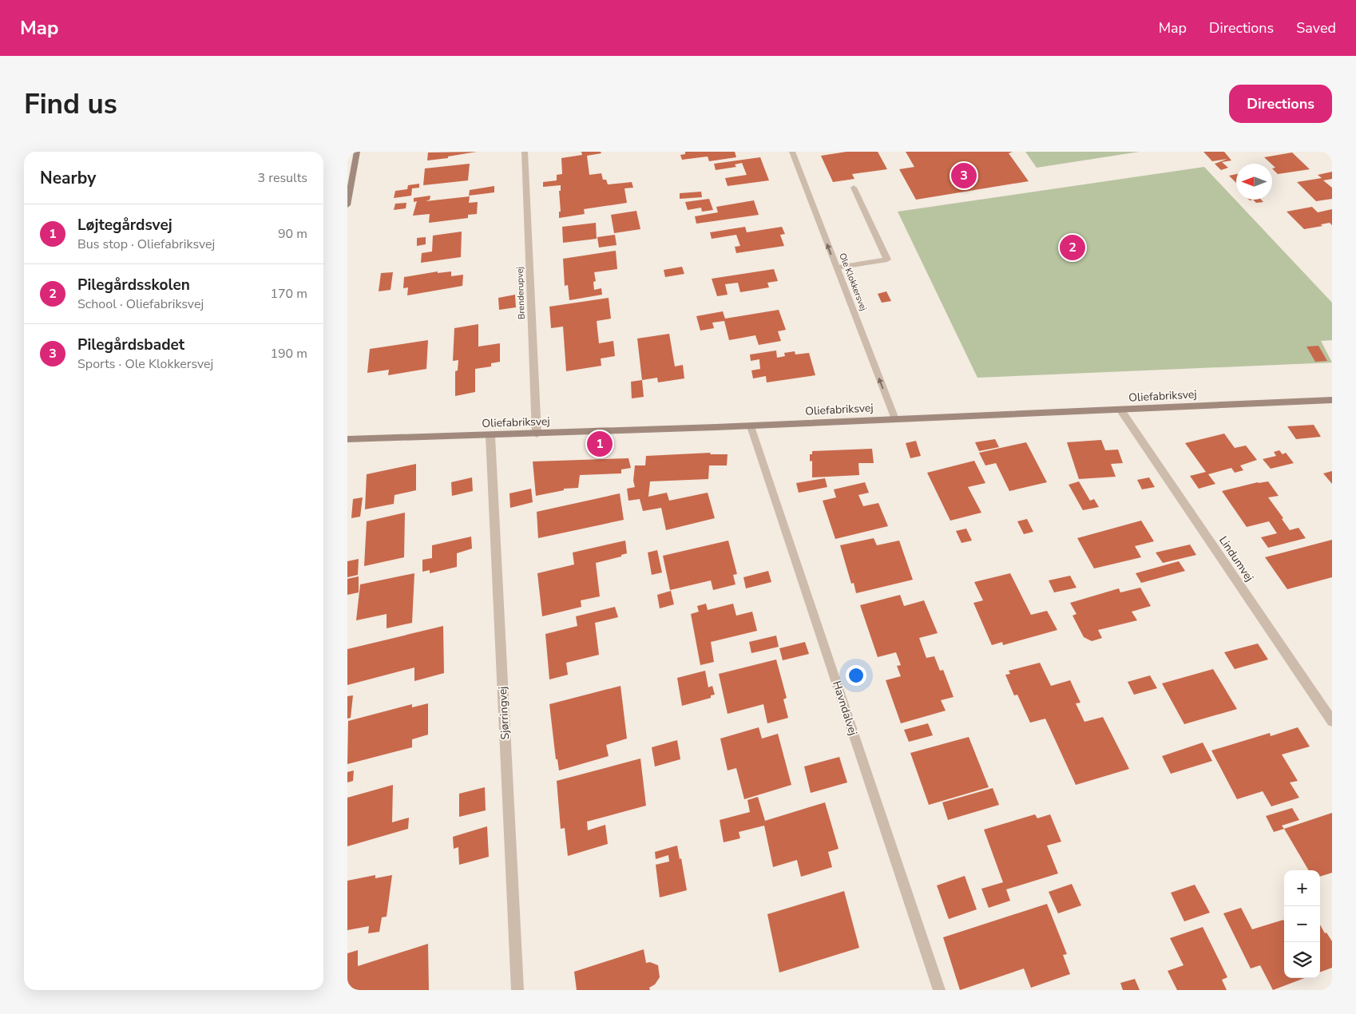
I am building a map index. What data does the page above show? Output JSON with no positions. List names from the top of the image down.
{
  "streets": {
    "street": [
      "Ole Klokkersvej",
      "Brenderupvej",
      "Oliefabriksvej",
      "Lindumvej",
      "Havndalvej",
      "Sjørringvej"
    ]
  },
  "crossings": [
    ["Ole Klokkersvej", "Oliefabriksvej"],
    ["Brenderupvej", "Oliefabriksvej"],
    ["Oliefabriksvej", "Lindumvej"],
    ["Oliefabriksvej", "Havndalvej"],
    ["Oliefabriksvej", "Sjørringvej"]
  ],
  "one_way": ["Ole Klokkersvej"],
  "north": "left",
  "page": {
    "header": "Map",
    "nav": ["Map", "Directions", "Saved"],
    "buttons": "Directions",
    "title": "Find us",
    "heading": ["Nearby", "3 results"],
    "pins": ["3", "2", "1"],
    "list": [
      {
        "mark": "1",
        "name": "Løjtegårdsvej",
        "note": "Bus stop · Oliefabriksvej",
        "value": "90 m"
      },
      {
        "mark": "2",
        "name": "Pilegårdsskolen",
        "note": "School · Oliefabriksvej",
        "value": "170 m"
      },
      {
        "mark": "3",
        "name": "Pilegårdsbadet",
        "note": "Sports · Ole Klokkersvej",
        "value": "190 m"
      }
    ],
    "map_buttons": ["+", "−"]
  }
}
